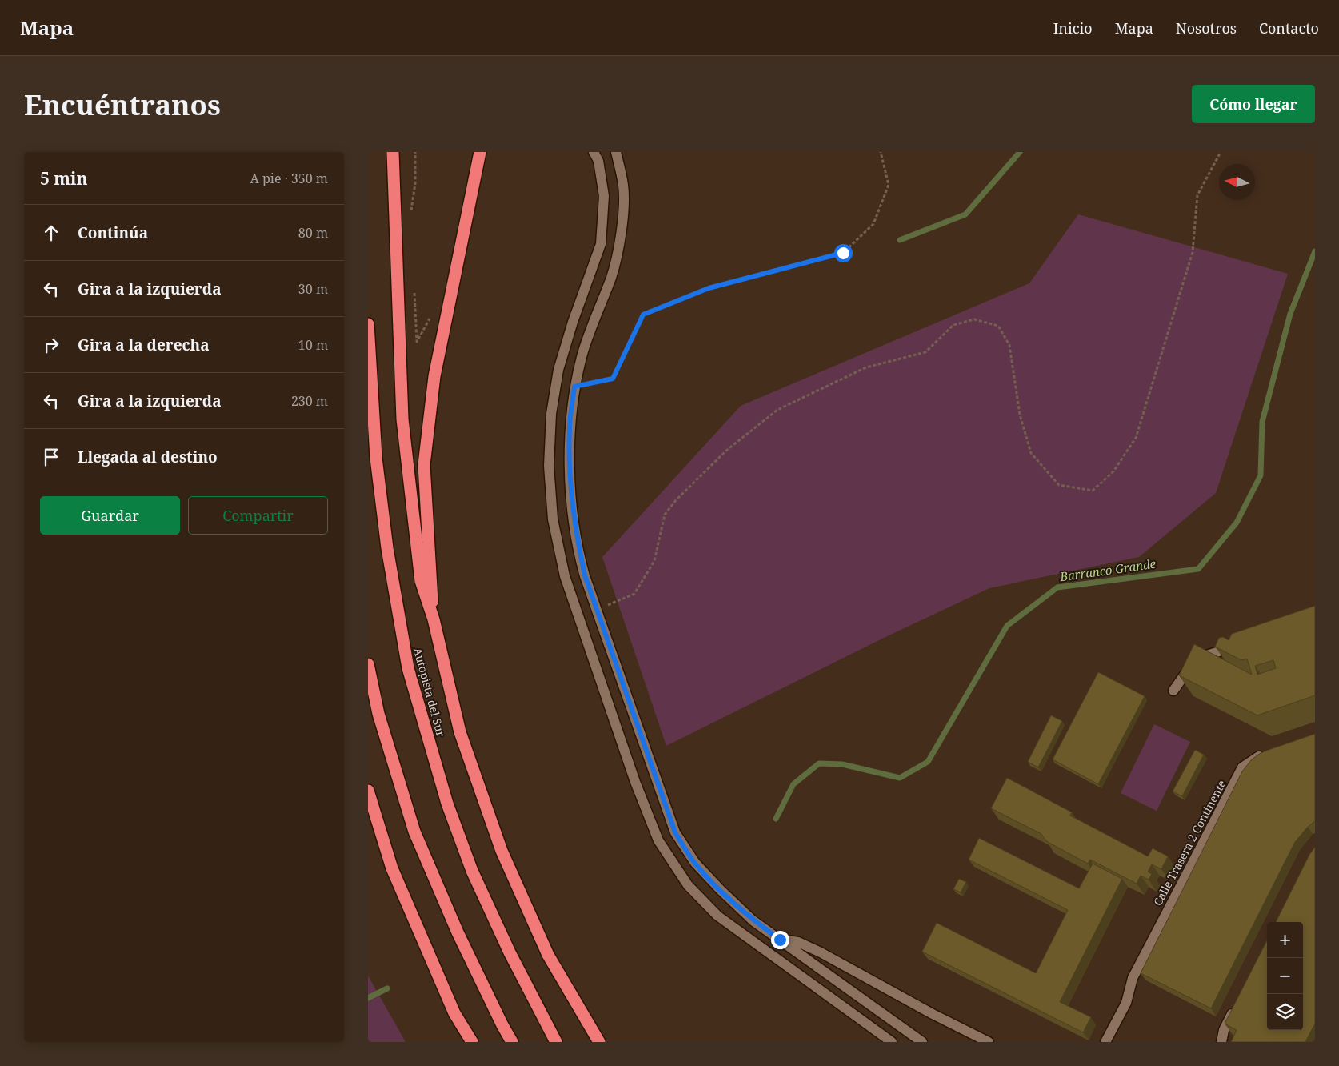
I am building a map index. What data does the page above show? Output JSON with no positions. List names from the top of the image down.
{
  "streets": {
    "highway": ["Autopista del Sur"],
    "street": ["Calle Trasera 2 Continente"]
  },
  "water": ["Barranco Grande"],
  "north": "left",
  "page": {
    "header": "Mapa",
    "nav": [
      "Inicio",
      "Mapa",
      "Nosotros",
      "Contacto"
    ],
    "buttons": [
      "Cómo llegar",
      ["Guardar", "Compartir"]
    ],
    "title": "Encuéntranos",
    "heading": ["5 min", "A pie · 350 m"],
    "list": [
      ["Continúa", "80 m"],
      ["Gira a la izquierda", "30 m"],
      ["Gira a la derecha", "10 m"],
      ["Gira a la izquierda", "230 m"],
      "Llegada al destino"
    ],
    "map_buttons": ["+", "−"]
  }
}
